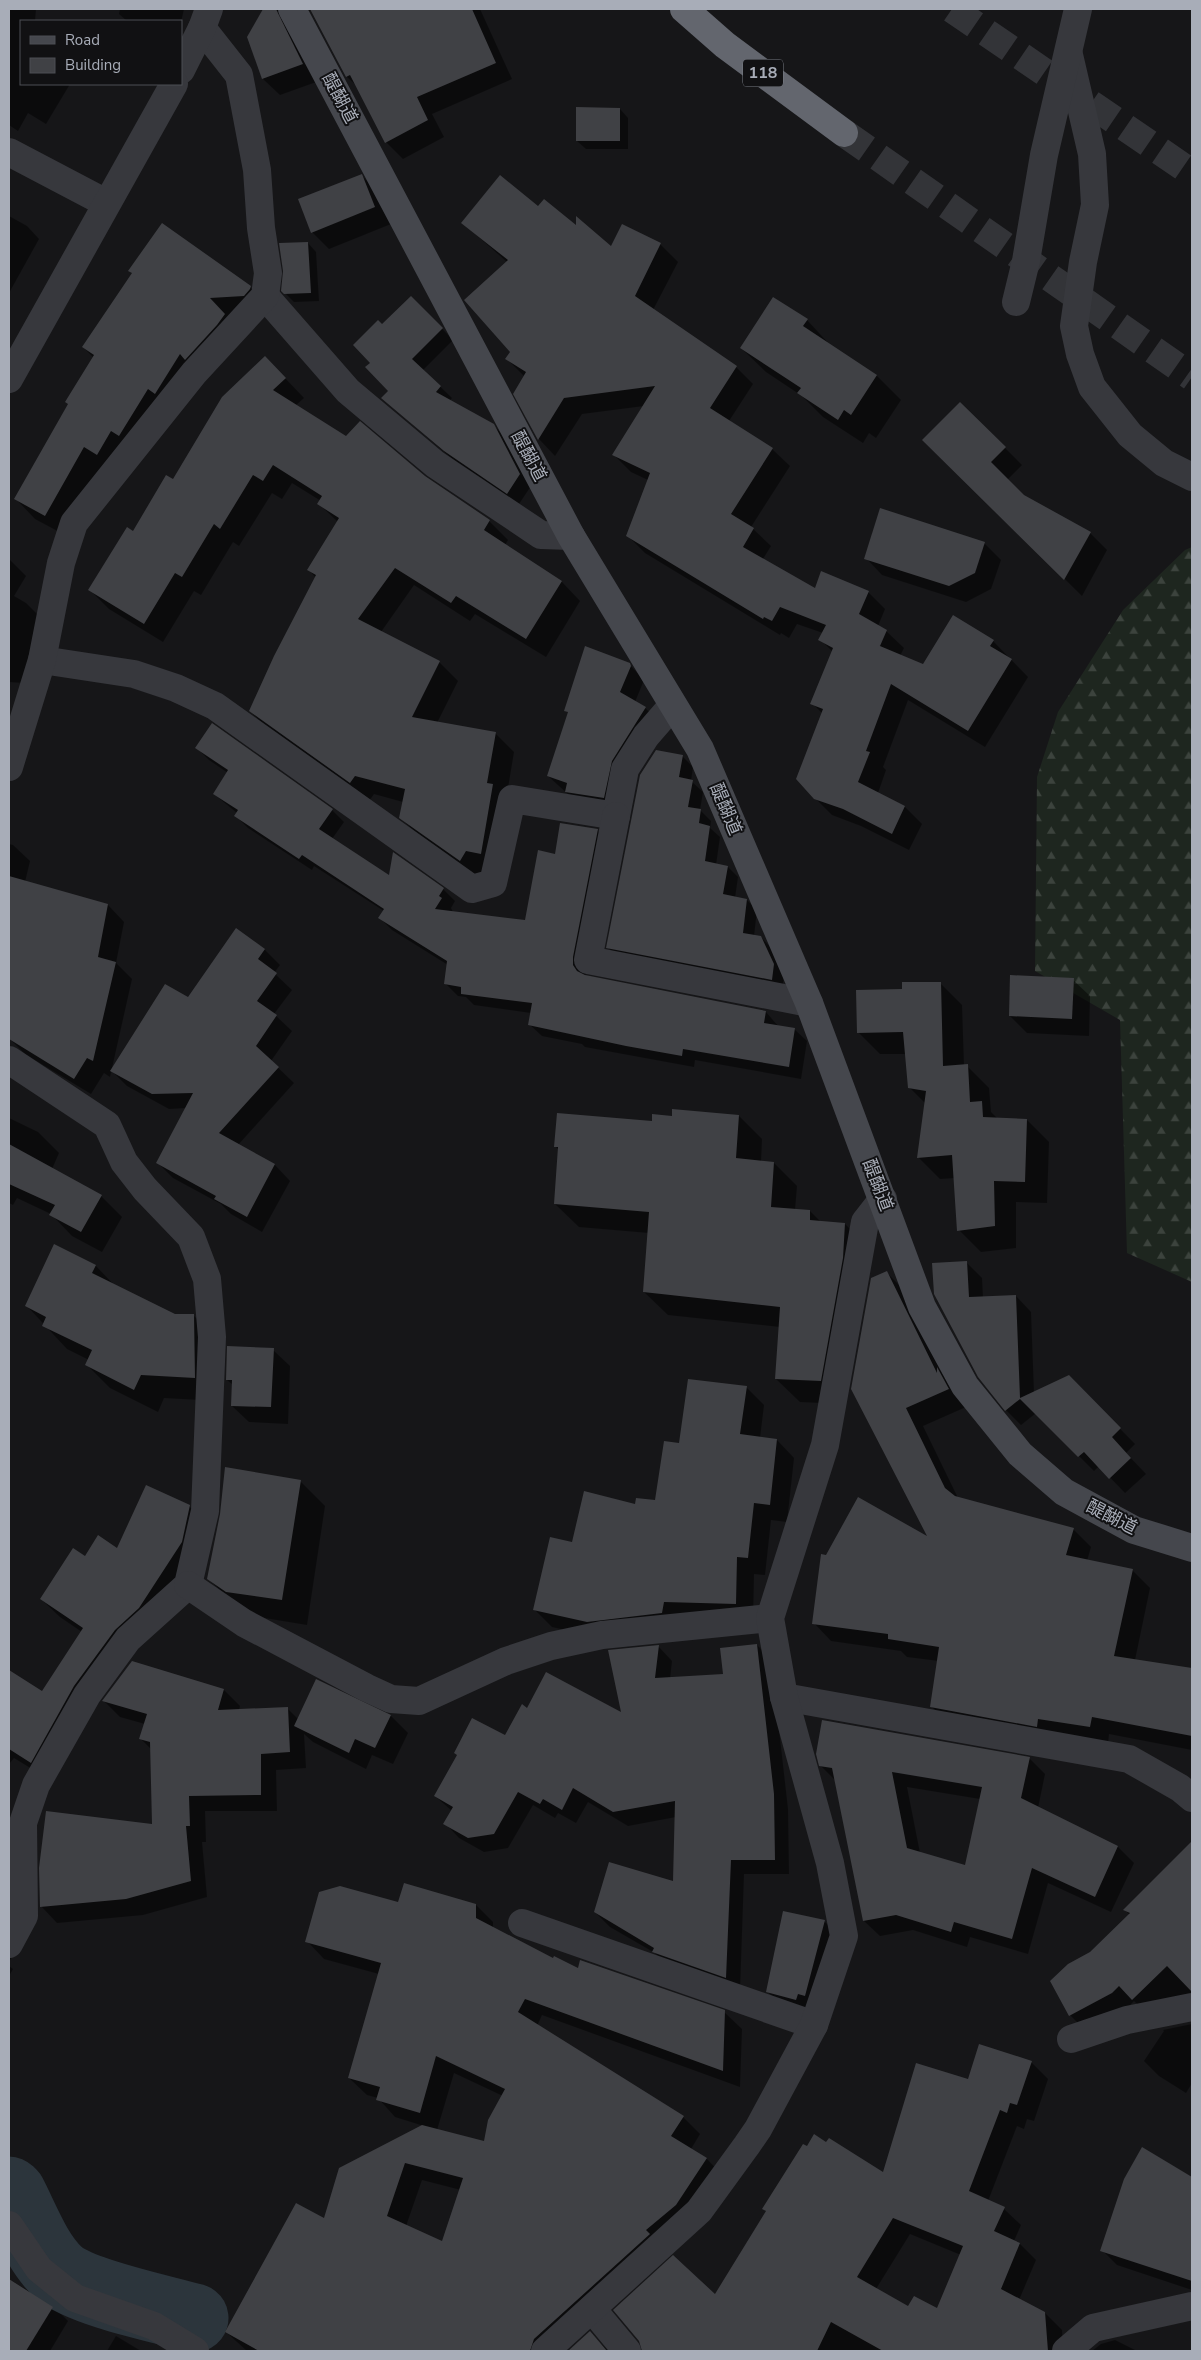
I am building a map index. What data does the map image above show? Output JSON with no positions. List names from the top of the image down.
{
  "streets": {
    "highway": ["118"],
    "main road": ["醍醐道"]
  },
  "legend": ["Road", "Building"]
}
